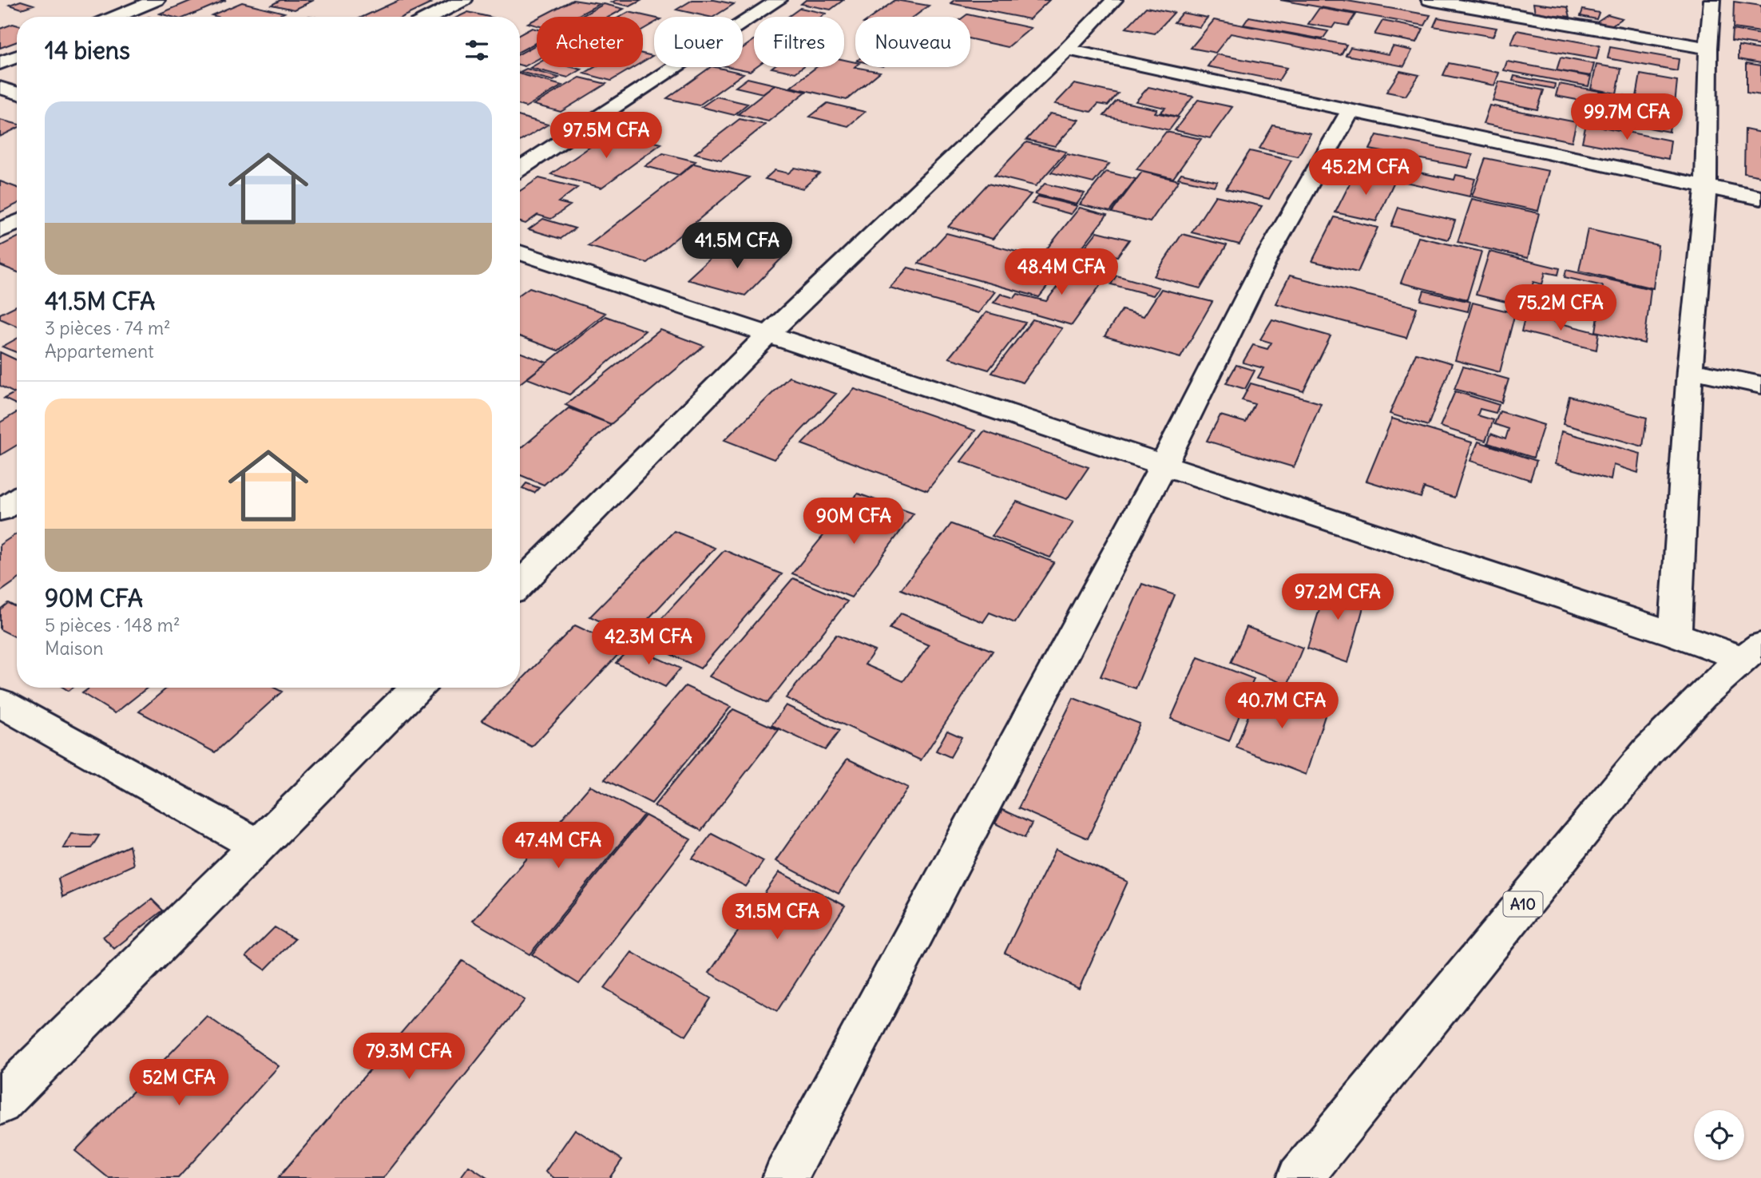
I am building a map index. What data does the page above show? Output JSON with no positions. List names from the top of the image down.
{
  "streets": {
    "street": ["A10"]
  },
  "page": {
    "chip": [
      "Acheter",
      "Louer",
      "Filtres",
      "Nouveau"
    ],
    "heading": "14 biens",
    "list": [
      {
        "name": "41.5M CFA",
        "note": "3 pièces · 74 m² · Appartement"
      },
      {
        "name": "90M CFA",
        "note": "5 pièces · 148 m² · Maison"
      }
    ],
    "price": [
      "99.7M CFA",
      "97.5M CFA",
      "45.2M CFA",
      "41.5M CFA",
      "48.4M CFA",
      "75.2M CFA",
      "90M CFA",
      "97.2M CFA",
      "42.3M CFA",
      "40.7M CFA",
      "47.4M CFA",
      "31.5M CFA",
      "79.3M CFA",
      "52M CFA"
    ]
  }
}
